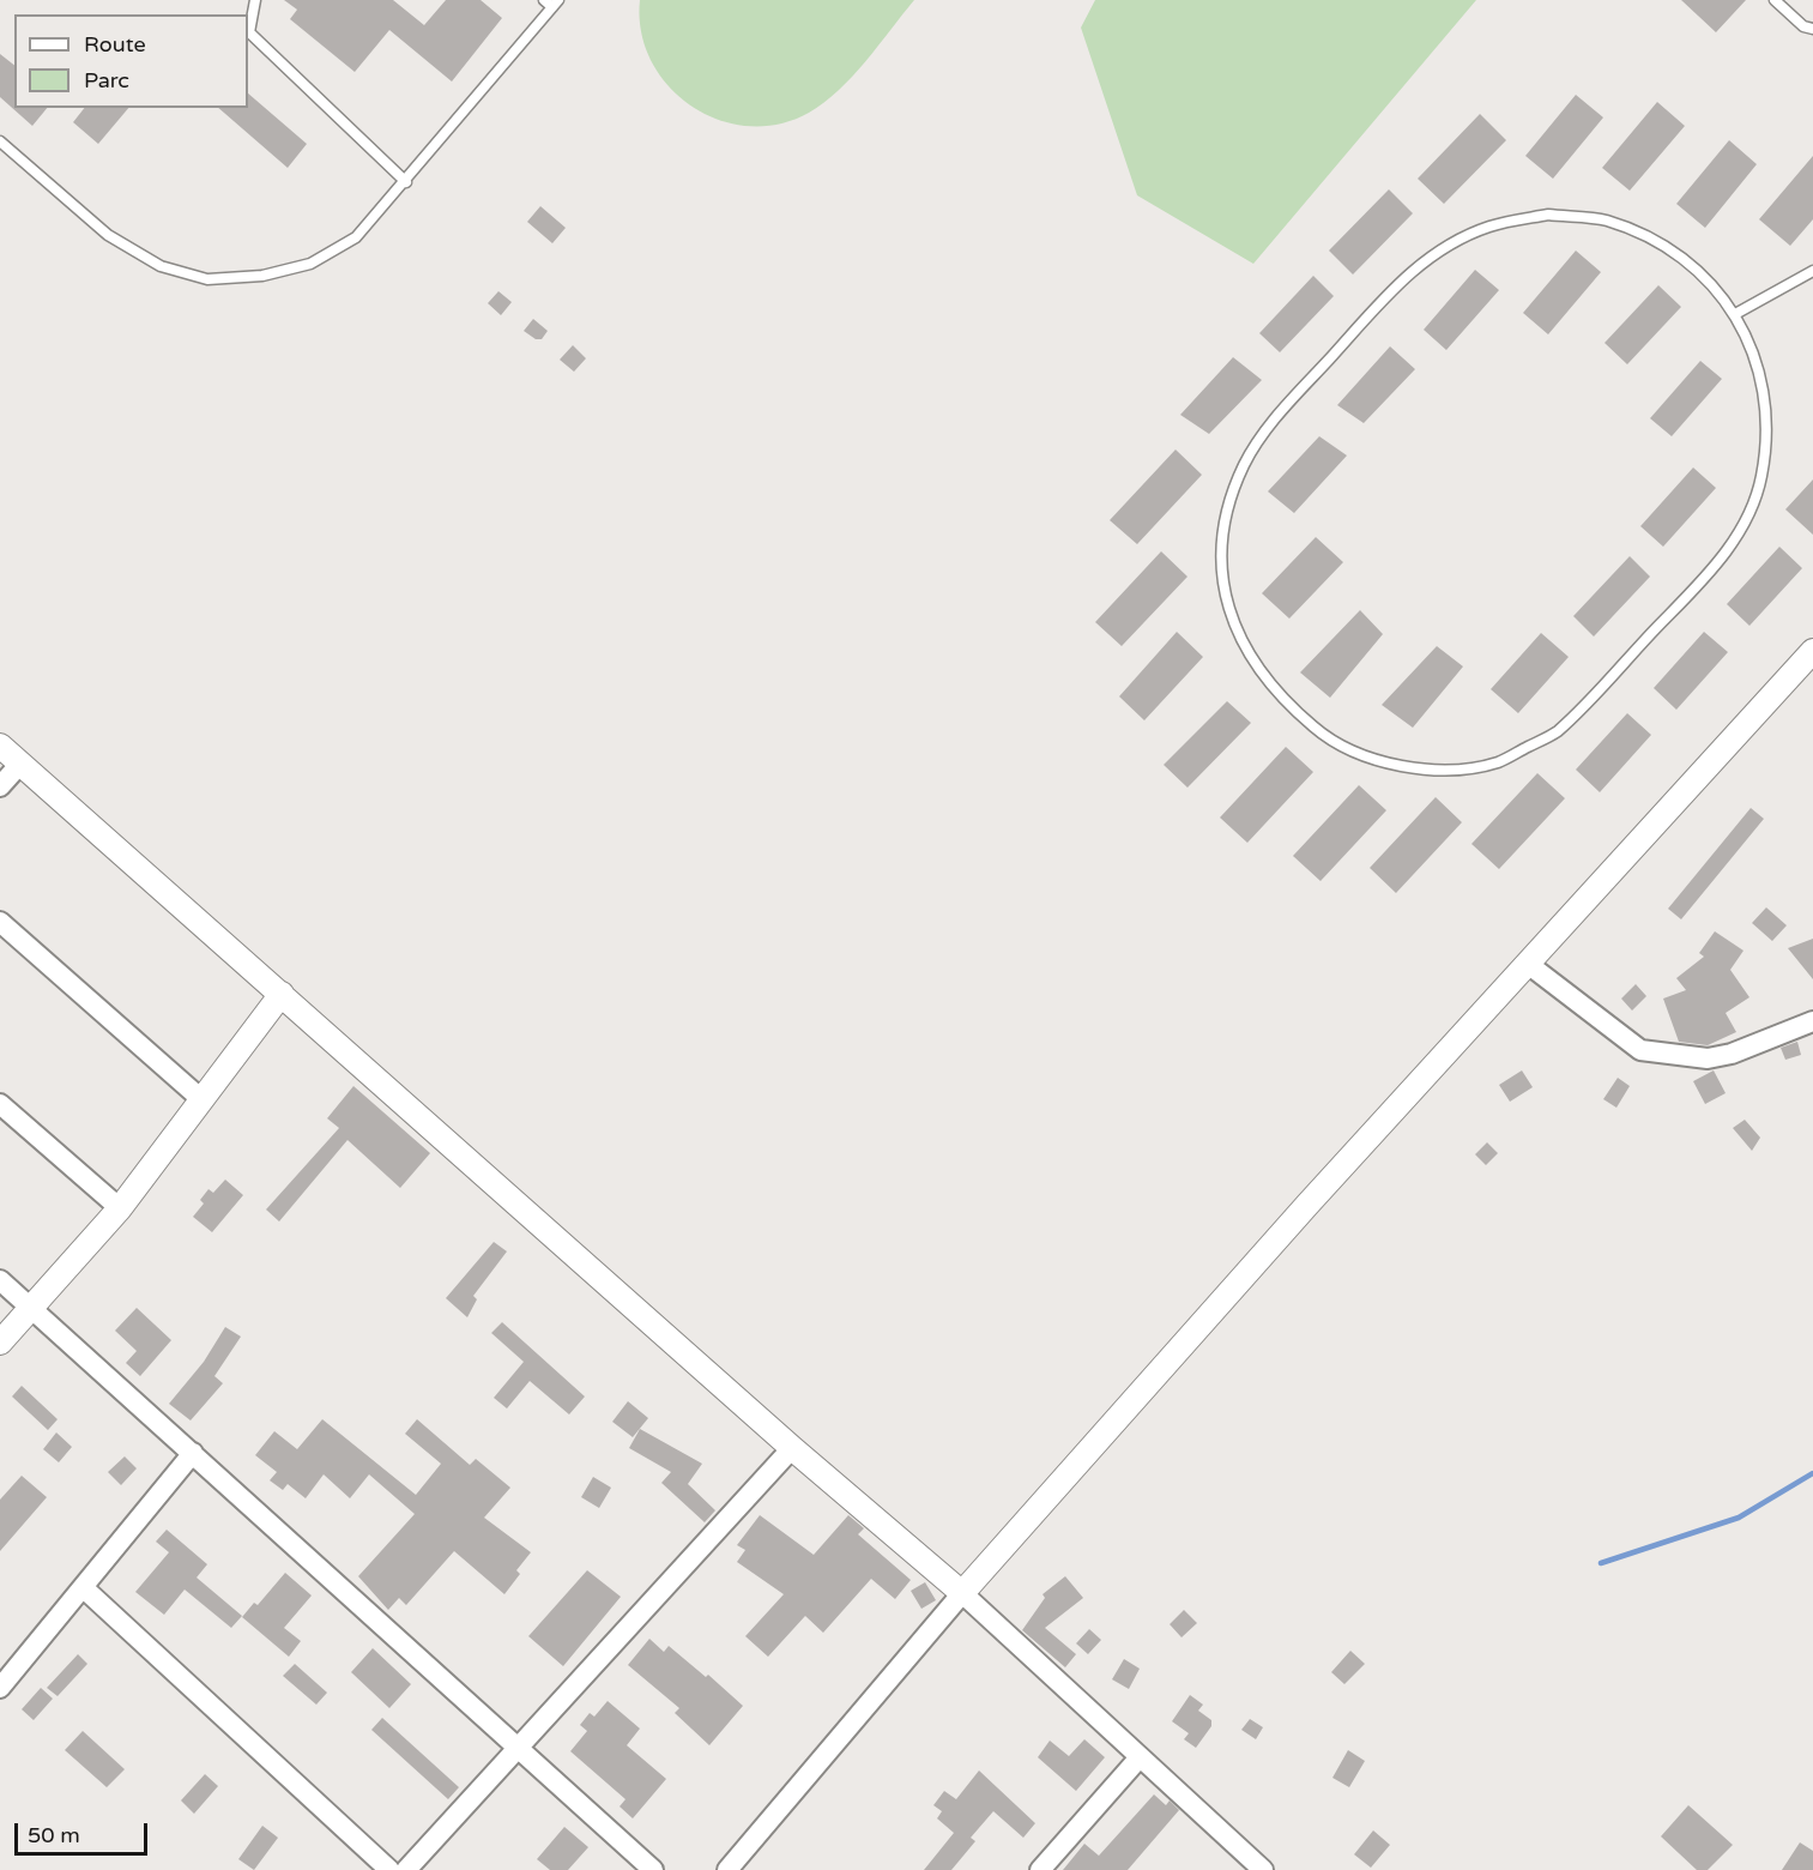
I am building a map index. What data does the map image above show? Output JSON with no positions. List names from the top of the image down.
{
  "legend": ["Route", "Parc"],
  "scale_bar": "50 m"
}
